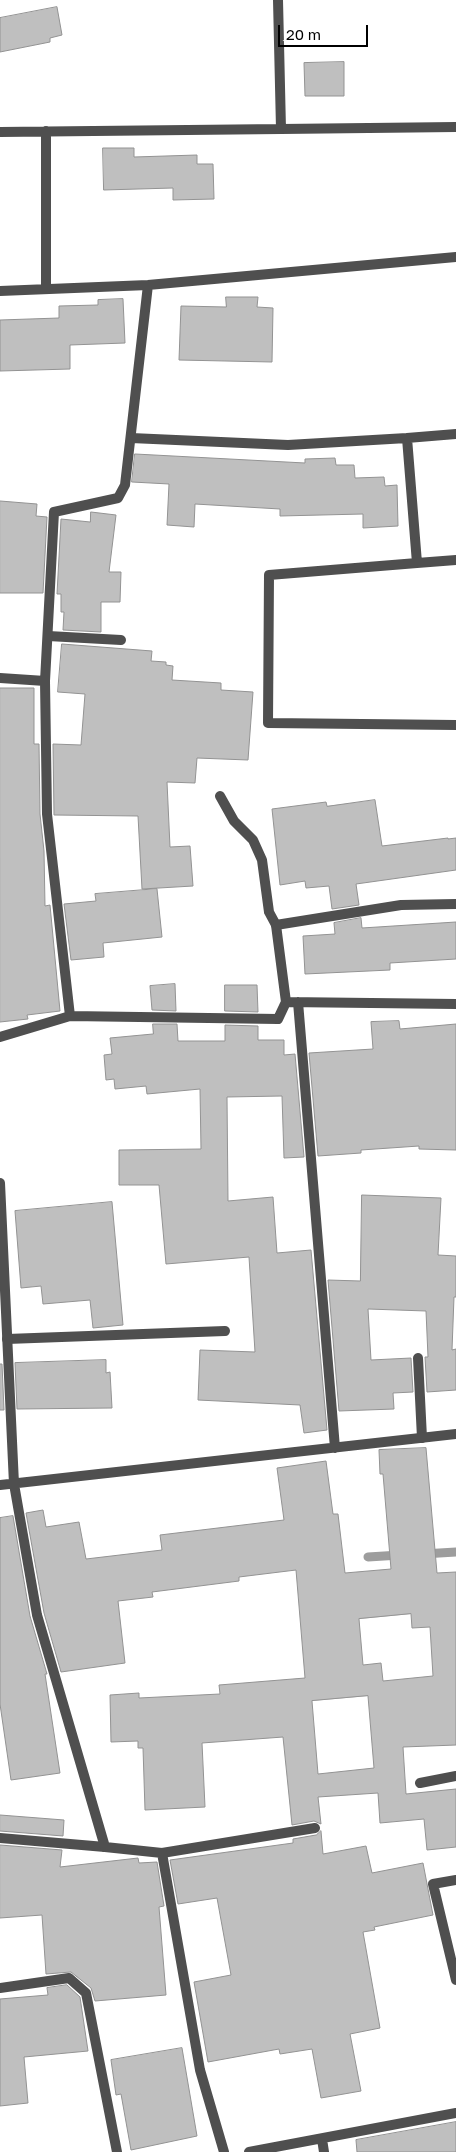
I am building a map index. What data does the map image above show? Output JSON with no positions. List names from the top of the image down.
{
  "scale_bar": "20 m"
}
